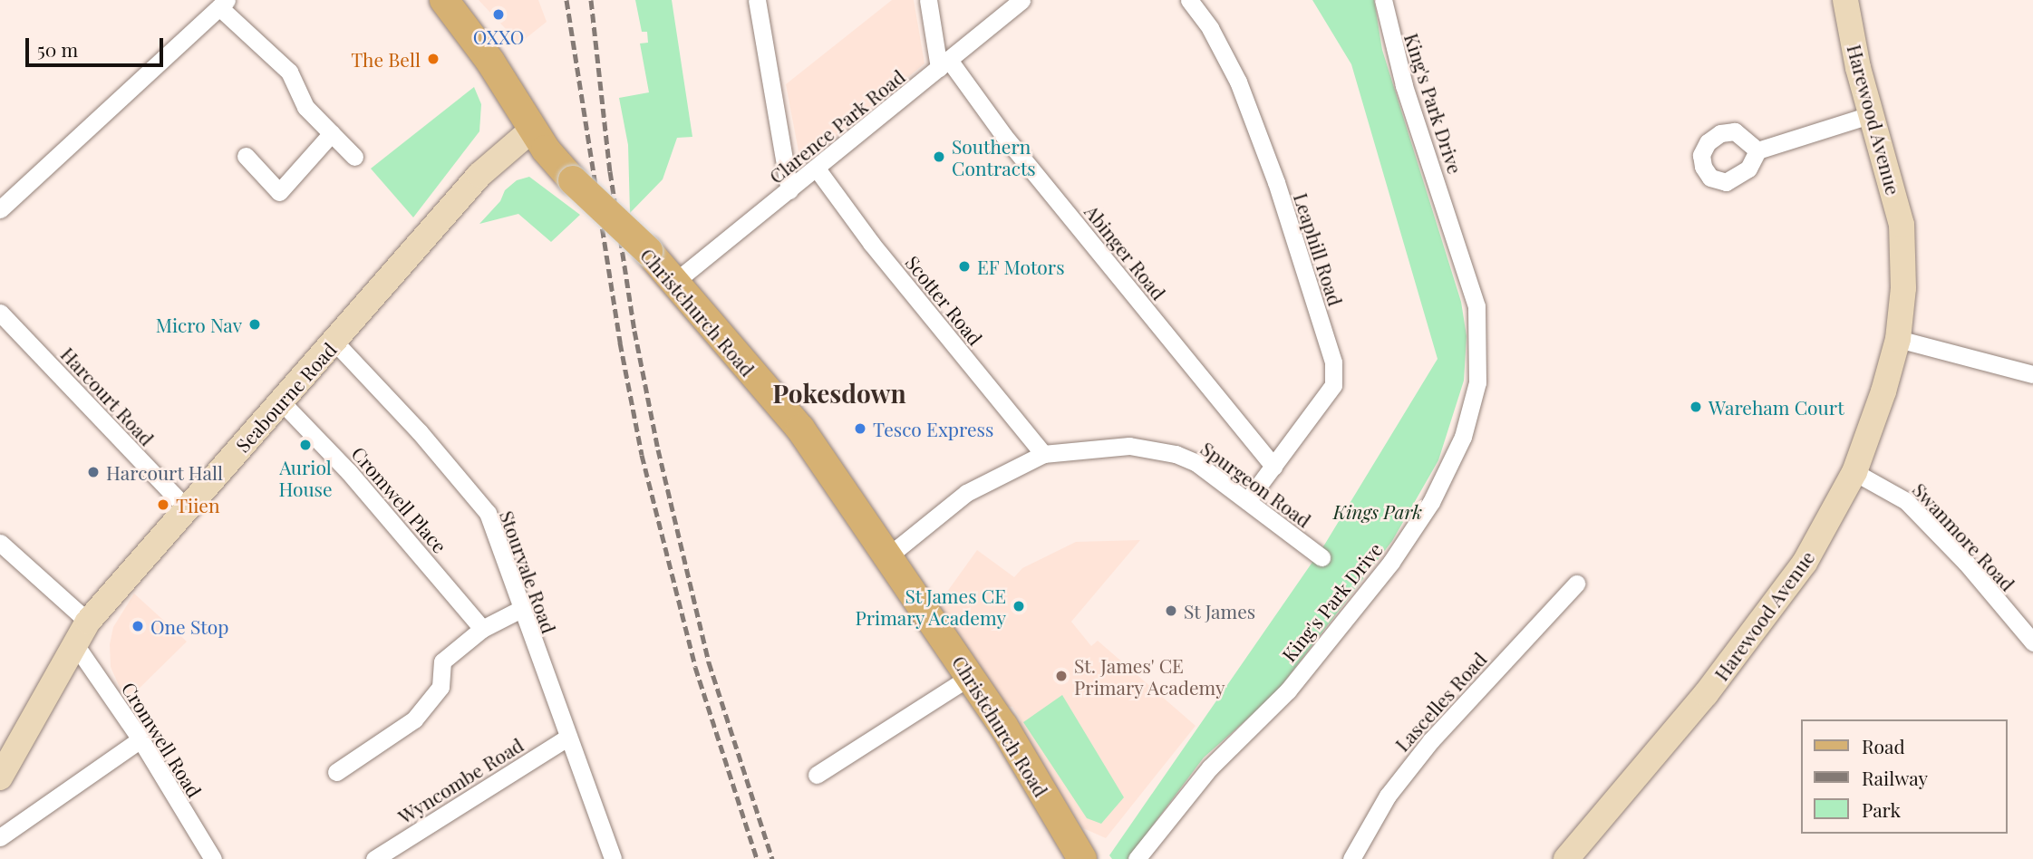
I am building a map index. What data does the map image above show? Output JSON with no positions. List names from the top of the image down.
{
  "streets": {
    "main road": ["Christchurch Road"],
    "street": [
      "King's Park Drive",
      "Harewood Avenue",
      "Clarence Park Road",
      "Leaphill Road",
      "Abinger Road",
      "Scotter Road",
      "Harcourt Road",
      "Seabourne Road",
      "Spurgeon Road",
      "Cromwell Place",
      "Swanmore Road",
      "Stourvale Road",
      "Lascelles Road",
      "Cromwell Road",
      "Wyncombe Road"
    ]
  },
  "crossings": [
    ["Harewood Avenue", "Swanmore Road"],
    ["Clarence Park Road", "Abinger Road"],
    ["Clarence Park Road", "Scotter Road"],
    ["Clarence Park Road", "Christchurch Road"],
    ["Leaphill Road", "Abinger Road"],
    ["Leaphill Road", "Spurgeon Road"],
    ["Scotter Road", "Spurgeon Road"],
    ["Christchurch Road", "Seabourne Road"],
    ["Christchurch Road", "Spurgeon Road"],
    ["Harcourt Road", "Seabourne Road"],
    ["Seabourne Road", "Cromwell Place"],
    ["Seabourne Road", "Stourvale Road"],
    ["Seabourne Road", "Cromwell Road"],
    ["Stourvale Road", "Wyncombe Road"]
  ],
  "districts": ["Pokesdown"],
  "parks": ["Kings Park"],
  "places": [
    "OXXO",
    "The Bell",
    "Southern Contracts",
    "EF Motors",
    "Micro Nav",
    "Wareham Court",
    "Tesco Express",
    "Auriol House",
    "Harcourt Hall",
    "Tiien",
    "St James CE Primary Academy",
    "St James",
    "One Stop",
    "St. James' CE Primary Academy"
  ],
  "legend": ["Road", "Railway", "Park"],
  "scale_bar": "50 m"
}
